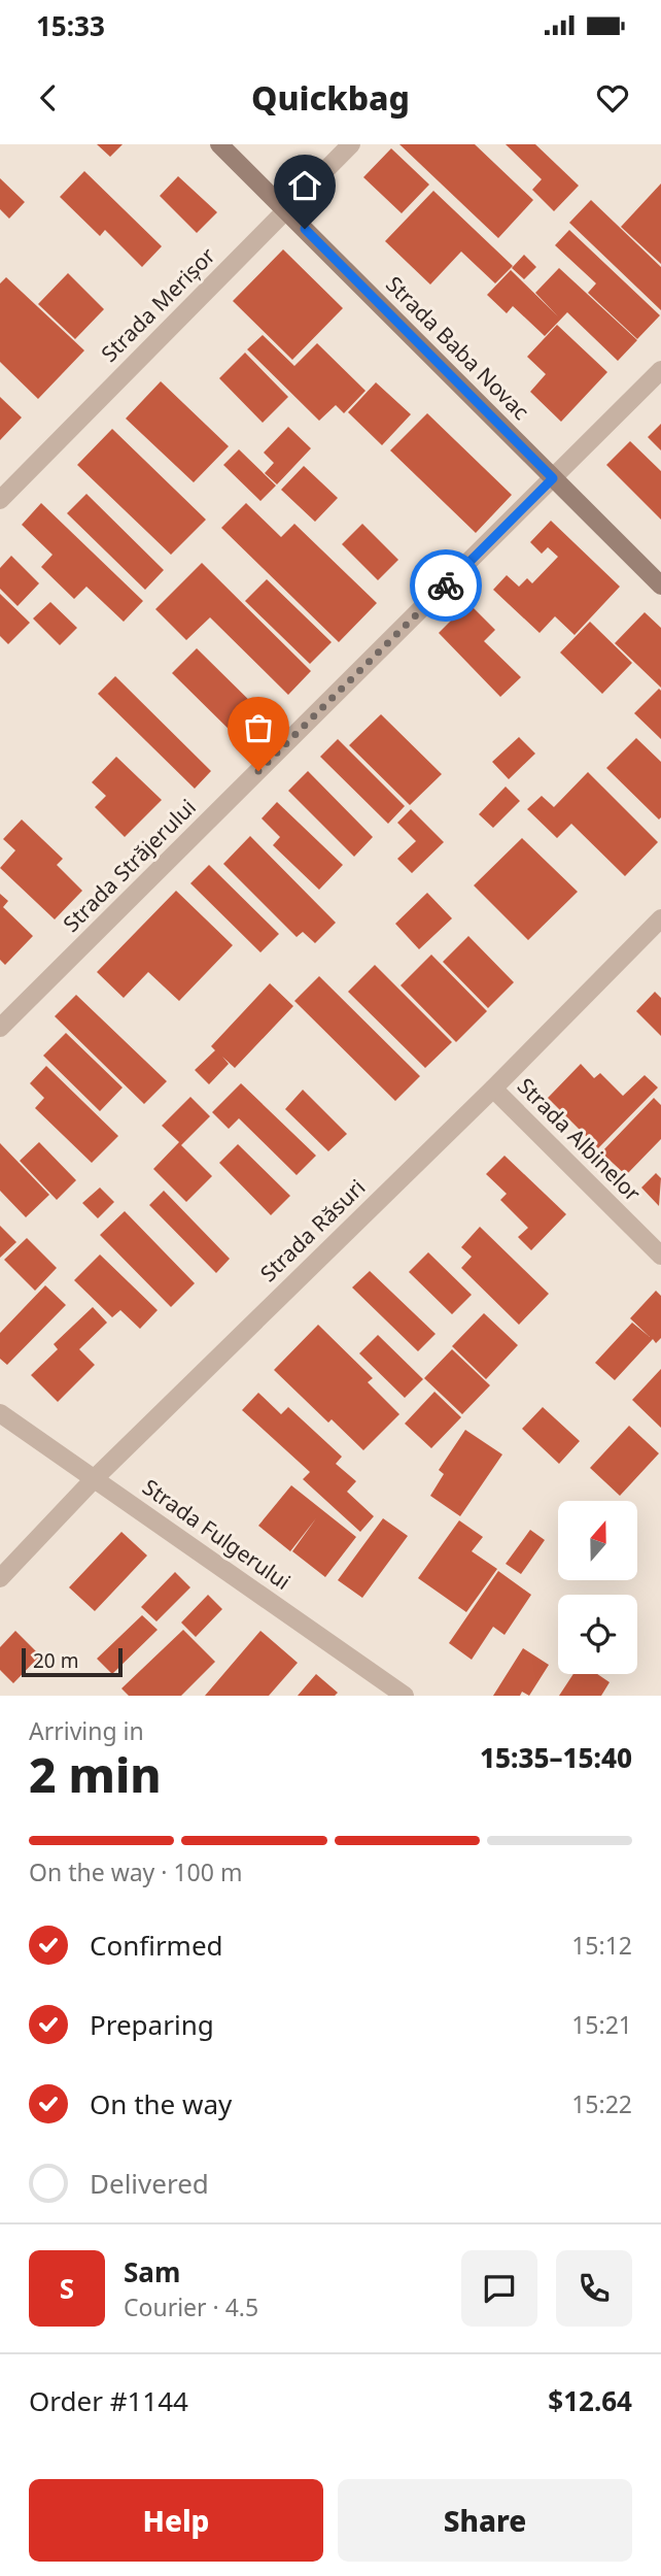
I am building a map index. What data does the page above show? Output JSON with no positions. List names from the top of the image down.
{
  "streets": {
    "main road": ["Strada Baba Novac"],
    "street": [
      "Strada Merișor",
      "Strada Străjerului",
      "Strada Albinelor",
      "Strada Răsuri",
      "Strada Fulgerului"
    ]
  },
  "crossings": [
    ["Strada Merișor", "Strada Baba Novac"],
    ["Strada Baba Novac", "Strada Străjerului"],
    ["Strada Albinelor", "Strada Răsuri"],
    ["Strada Răsuri", "Strada Fulgerului"]
  ],
  "scale_bar": "20 m",
  "north": "top",
  "page": {
    "status": "15:33",
    "header": "Quickbag",
    "scale": "20 m",
    "heading": ["2 min", "Arriving in", "15:35–15:40"],
    "panel": [
      "Sam",
      "Courier · 4.5",
      "Order #1144",
      "$12.64"
    ],
    "bar": "On the way · 100 m",
    "list": [
      ["Confirmed", "15:12"],
      ["Preparing", "15:21"],
      ["On the way", "15:22"],
      "Delivered"
    ],
    "round": "S",
    "buttons": ["Help", "Share"]
  }
}
